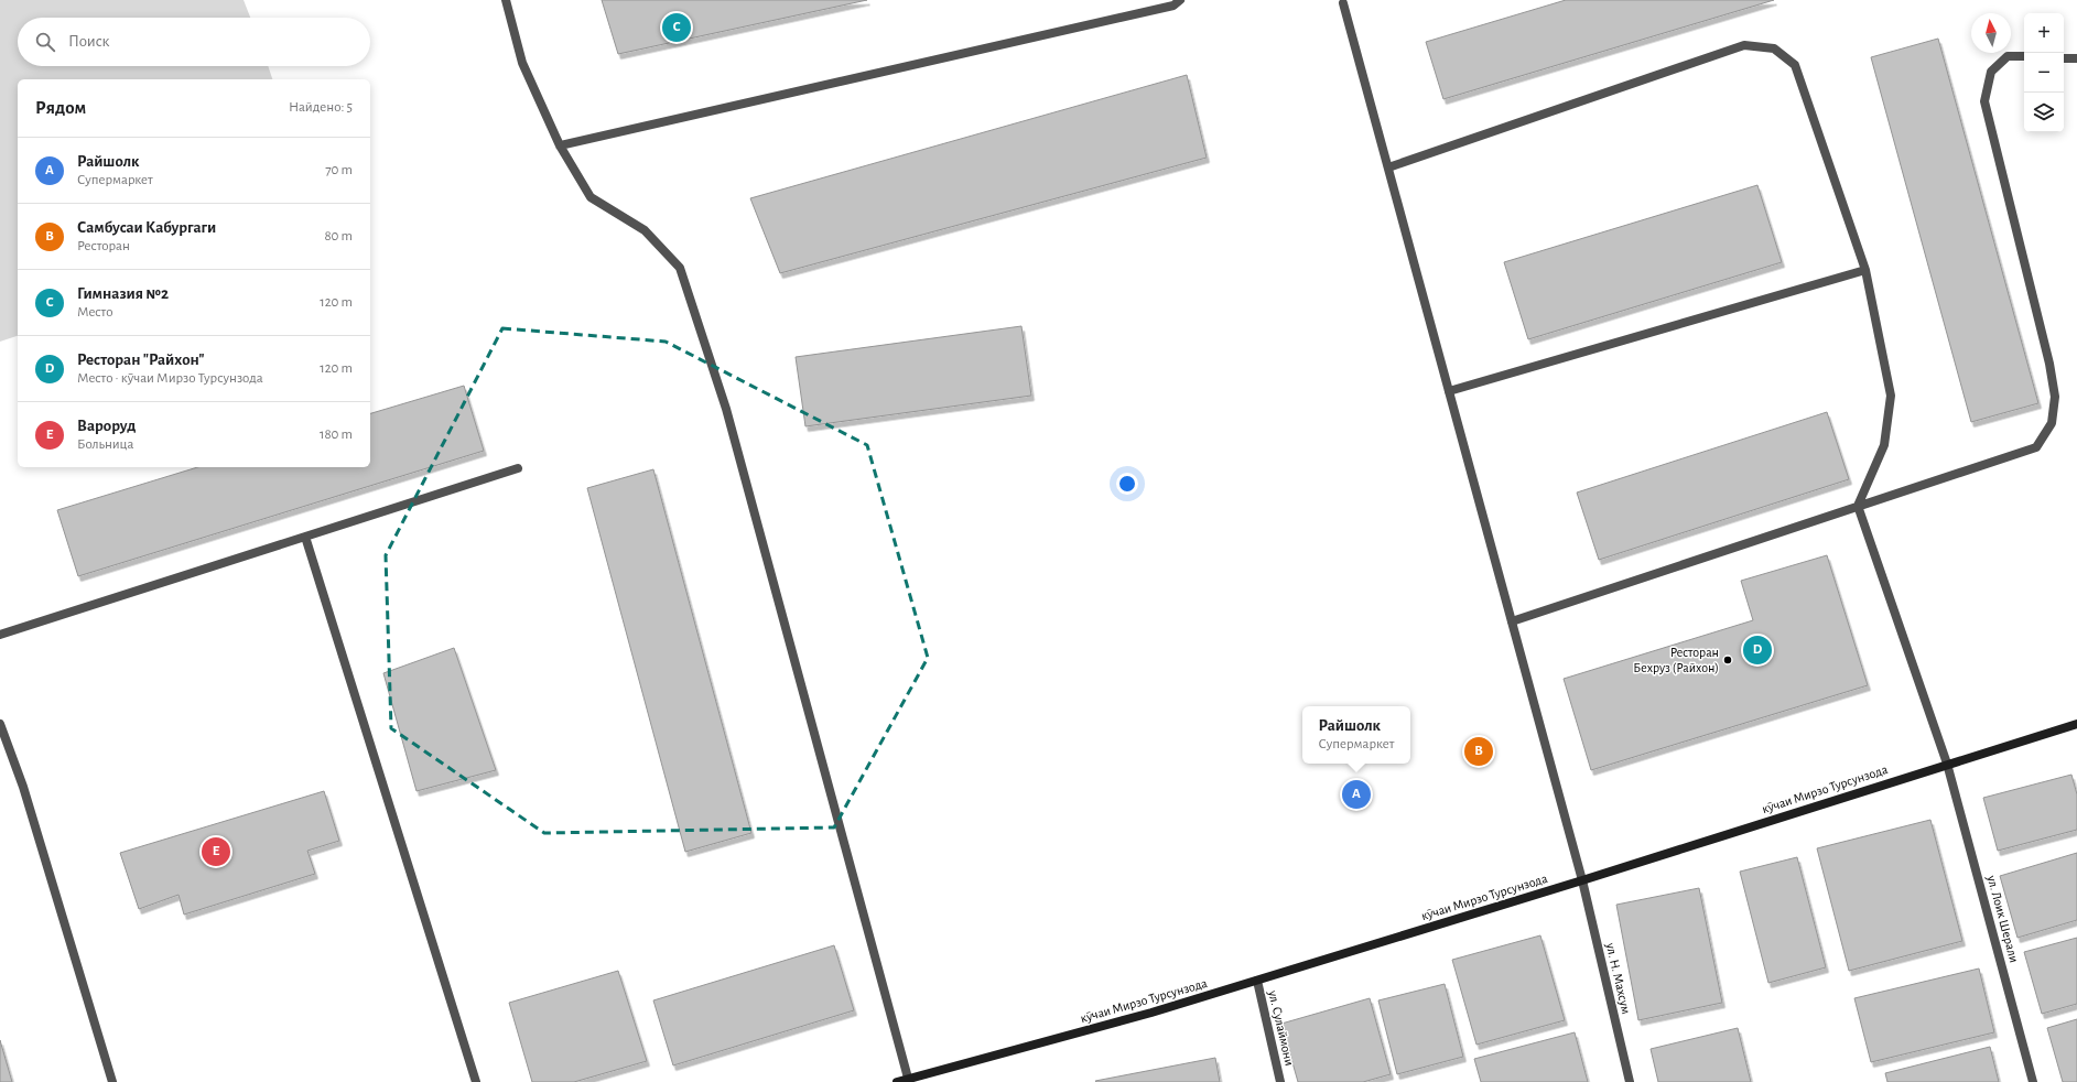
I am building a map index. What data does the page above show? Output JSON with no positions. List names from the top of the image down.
{
  "streets": {
    "main road": ["кӯчаи Мирзо Турсунзода"],
    "street": ["ул. Лоик Шерали", "ул. Н. Махсум", "ул. Сулаймони"]
  },
  "crossings": [
    ["кӯчаи Мирзо Турсунзода", "ул. Лоик Шерали"],
    ["кӯчаи Мирзо Турсунзода", "ул. Н. Махсум"],
    ["кӯчаи Мирзо Турсунзода", "ул. Сулаймони"]
  ],
  "places": ["Ресторан Бехруз (Райхон)"],
  "north": "top",
  "page": {
    "pins": [
      "C",
      "D",
      "B",
      "A",
      "E"
    ],
    "map_buttons": ["+", "−"],
    "search": "Поиск",
    "heading": ["Рядом", "Найдено: 5"],
    "list": [
      {
        "mark": "A",
        "name": "Райшолк",
        "note": "Супермаркет",
        "value": "70 m"
      },
      {
        "mark": "B",
        "name": "Самбусаи Кабургаги",
        "note": "Ресторан",
        "value": "80 m"
      },
      {
        "mark": "C",
        "name": "Гимназия №2",
        "note": "Место",
        "value": "120 m"
      },
      {
        "mark": "D",
        "name": "Ресторан \"Райхон\"",
        "note": "Место · кӯчаи Мирзо Турсунзода",
        "value": "120 m"
      },
      {
        "mark": "E",
        "name": "Вароруд",
        "note": "Больница",
        "value": "180 m"
      }
    ],
    "popup": ["Райшолк", "Супермаркет"]
  }
}
